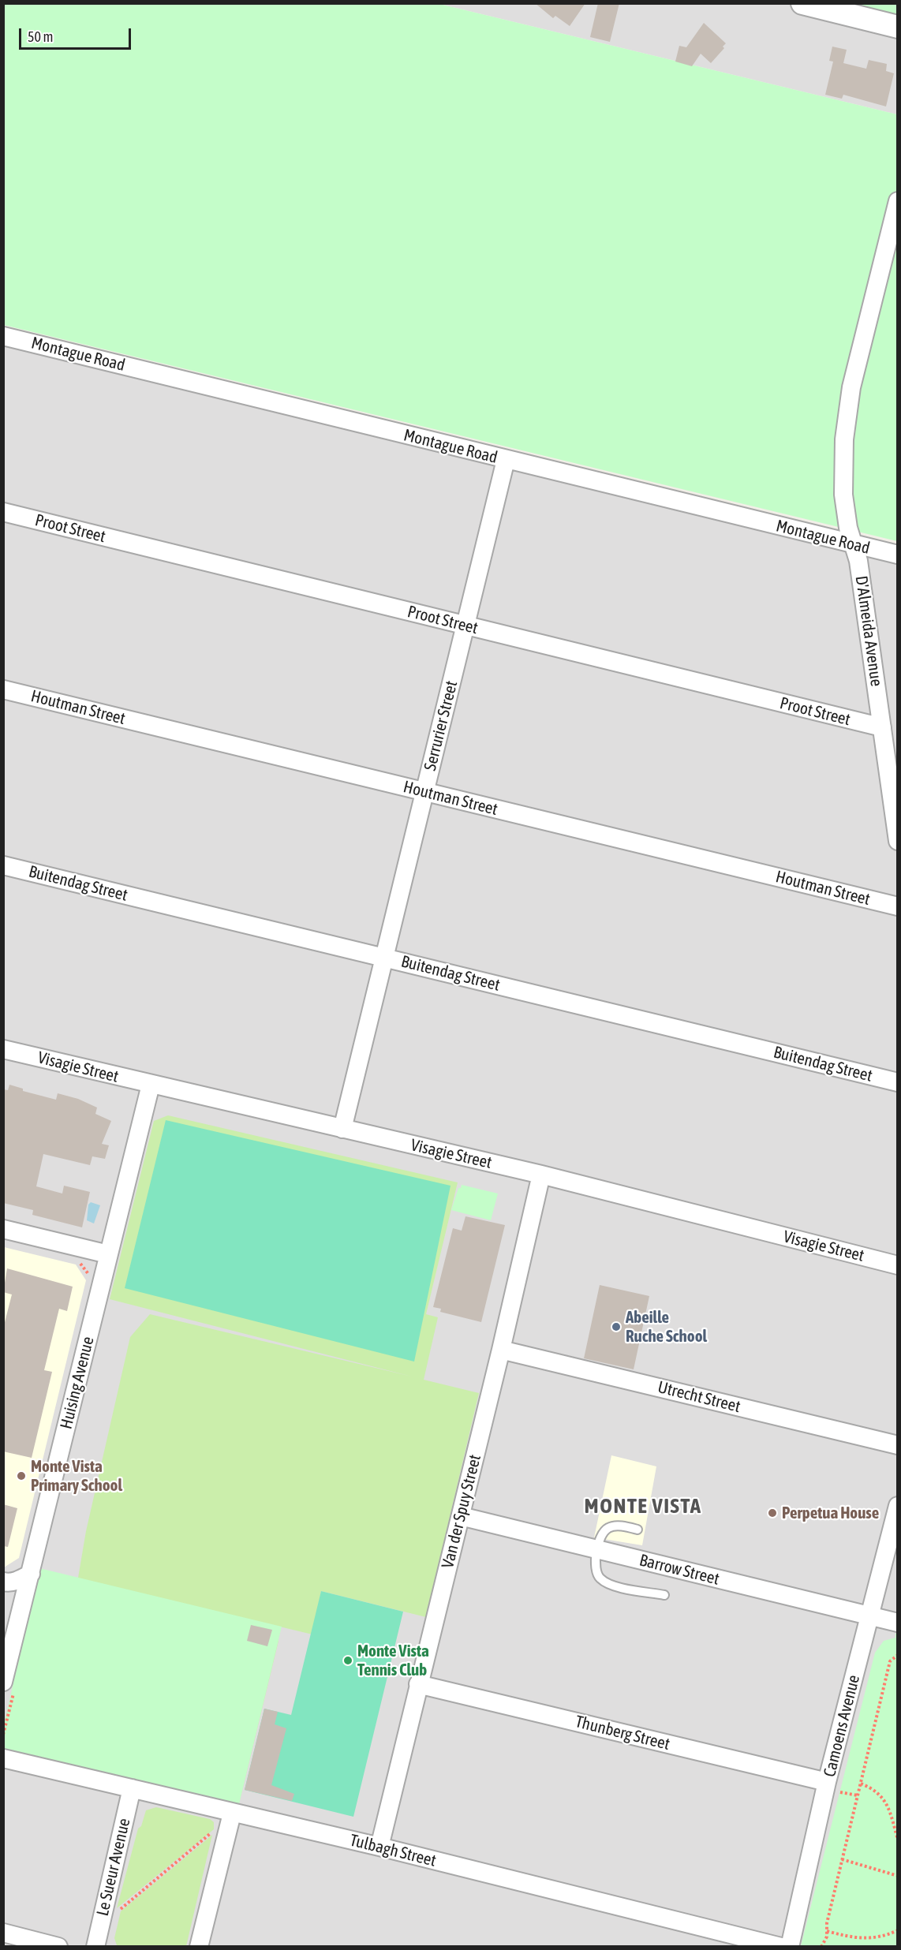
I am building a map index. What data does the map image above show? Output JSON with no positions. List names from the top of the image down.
{
  "streets": {
    "street": [
      "Montague Road",
      "Proot Street",
      "D'Almeida Avenue",
      "Houtman Street",
      "Serrurier Street",
      "Buitendag Street",
      "Visagie Street",
      "Huising Avenue",
      "Utrecht Street",
      "Van der Spuy Street",
      "Barrow Street",
      "Camoens Avenue",
      "Thunberg Street",
      "Tulbagh Street",
      "Le Sueur Avenue"
    ]
  },
  "crossings": [
    ["Montague Road", "D'Almeida Avenue"],
    ["Montague Road", "Serrurier Street"],
    ["Proot Street", "D'Almeida Avenue"],
    ["Proot Street", "Serrurier Street"],
    ["Houtman Street", "Serrurier Street"],
    ["Serrurier Street", "Buitendag Street"],
    ["Serrurier Street", "Visagie Street"],
    ["Visagie Street", "Huising Avenue"],
    ["Visagie Street", "Van der Spuy Street"],
    ["Utrecht Street", "Van der Spuy Street"],
    ["Van der Spuy Street", "Barrow Street"],
    ["Van der Spuy Street", "Thunberg Street"],
    ["Van der Spuy Street", "Tulbagh Street"],
    ["Barrow Street", "Camoens Avenue"],
    ["Camoens Avenue", "Thunberg Street"],
    ["Tulbagh Street", "Le Sueur Avenue"]
  ],
  "districts": ["MONTE VISTA"],
  "places": [
    "Abeille Ruche School",
    "Monte Vista Primary School",
    "Perpetua House",
    "Monte Vista Tennis Club"
  ],
  "scale_bar": "50 m"
}
